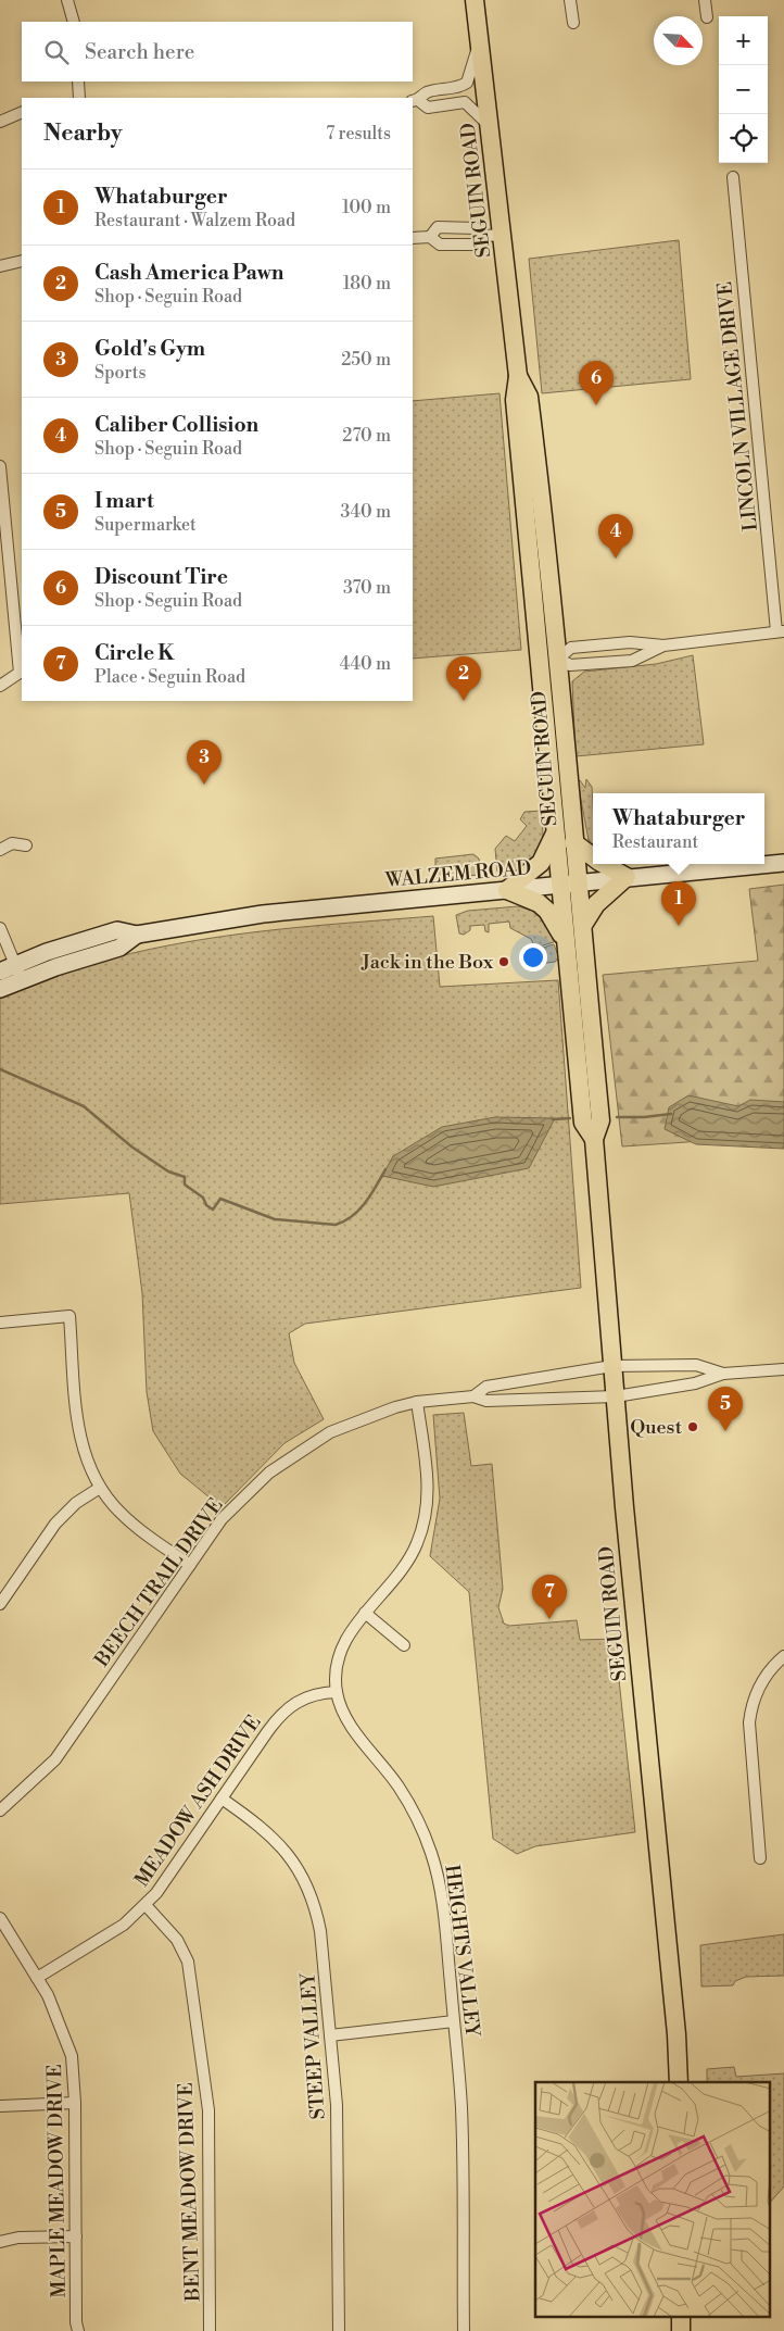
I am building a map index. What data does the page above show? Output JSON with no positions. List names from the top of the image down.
{
  "streets": {
    "main road": ["SEGUIN ROAD"],
    "street": [
      "LINCOLN VILLAGE DRIVE",
      "WALZEM ROAD",
      "BEECH TRAIL DRIVE",
      "MEADOW ASH DRIVE",
      "HEIGHTS VALLEY",
      "STEEP VALLEY",
      "MAPLE MEADOW DRIVE",
      "BENT MEADOW DRIVE"
    ]
  },
  "crossings": [
    ["SEGUIN ROAD", "WALZEM ROAD"],
    ["SEGUIN ROAD", "BEECH TRAIL DRIVE"],
    ["BEECH TRAIL DRIVE", "HEIGHTS VALLEY"],
    ["MEADOW ASH DRIVE", "HEIGHTS VALLEY"],
    ["MEADOW ASH DRIVE", "STEEP VALLEY"],
    ["MEADOW ASH DRIVE", "MAPLE MEADOW DRIVE"],
    ["MEADOW ASH DRIVE", "BENT MEADOW DRIVE"]
  ],
  "places": ["Jack in the Box", "Quest"],
  "north": "bottom right",
  "page": {
    "map_buttons": ["+", "−"],
    "search": "Search here",
    "heading": ["Nearby", "7 results"],
    "list": [
      {
        "mark": "1",
        "name": "Whataburger",
        "note": "Restaurant · Walzem Road",
        "value": "100 m"
      },
      {
        "mark": "2",
        "name": "Cash America Pawn",
        "note": "Shop · Seguin Road",
        "value": "180 m"
      },
      {
        "mark": "3",
        "name": "Gold's Gym",
        "note": "Sports",
        "value": "250 m"
      },
      {
        "mark": "4",
        "name": "Caliber Collision",
        "note": "Shop · Seguin Road",
        "value": "270 m"
      },
      {
        "mark": "5",
        "name": "I mart",
        "note": "Supermarket",
        "value": "340 m"
      },
      {
        "mark": "6",
        "name": "Discount Tire",
        "note": "Shop · Seguin Road",
        "value": "370 m"
      },
      {
        "mark": "7",
        "name": "Circle K",
        "note": "Place · Seguin Road",
        "value": "440 m"
      }
    ],
    "pins": [
      "6",
      "4",
      "2",
      "3",
      "1",
      "5",
      "7"
    ],
    "popup": ["Whataburger", "Restaurant"]
  }
}
